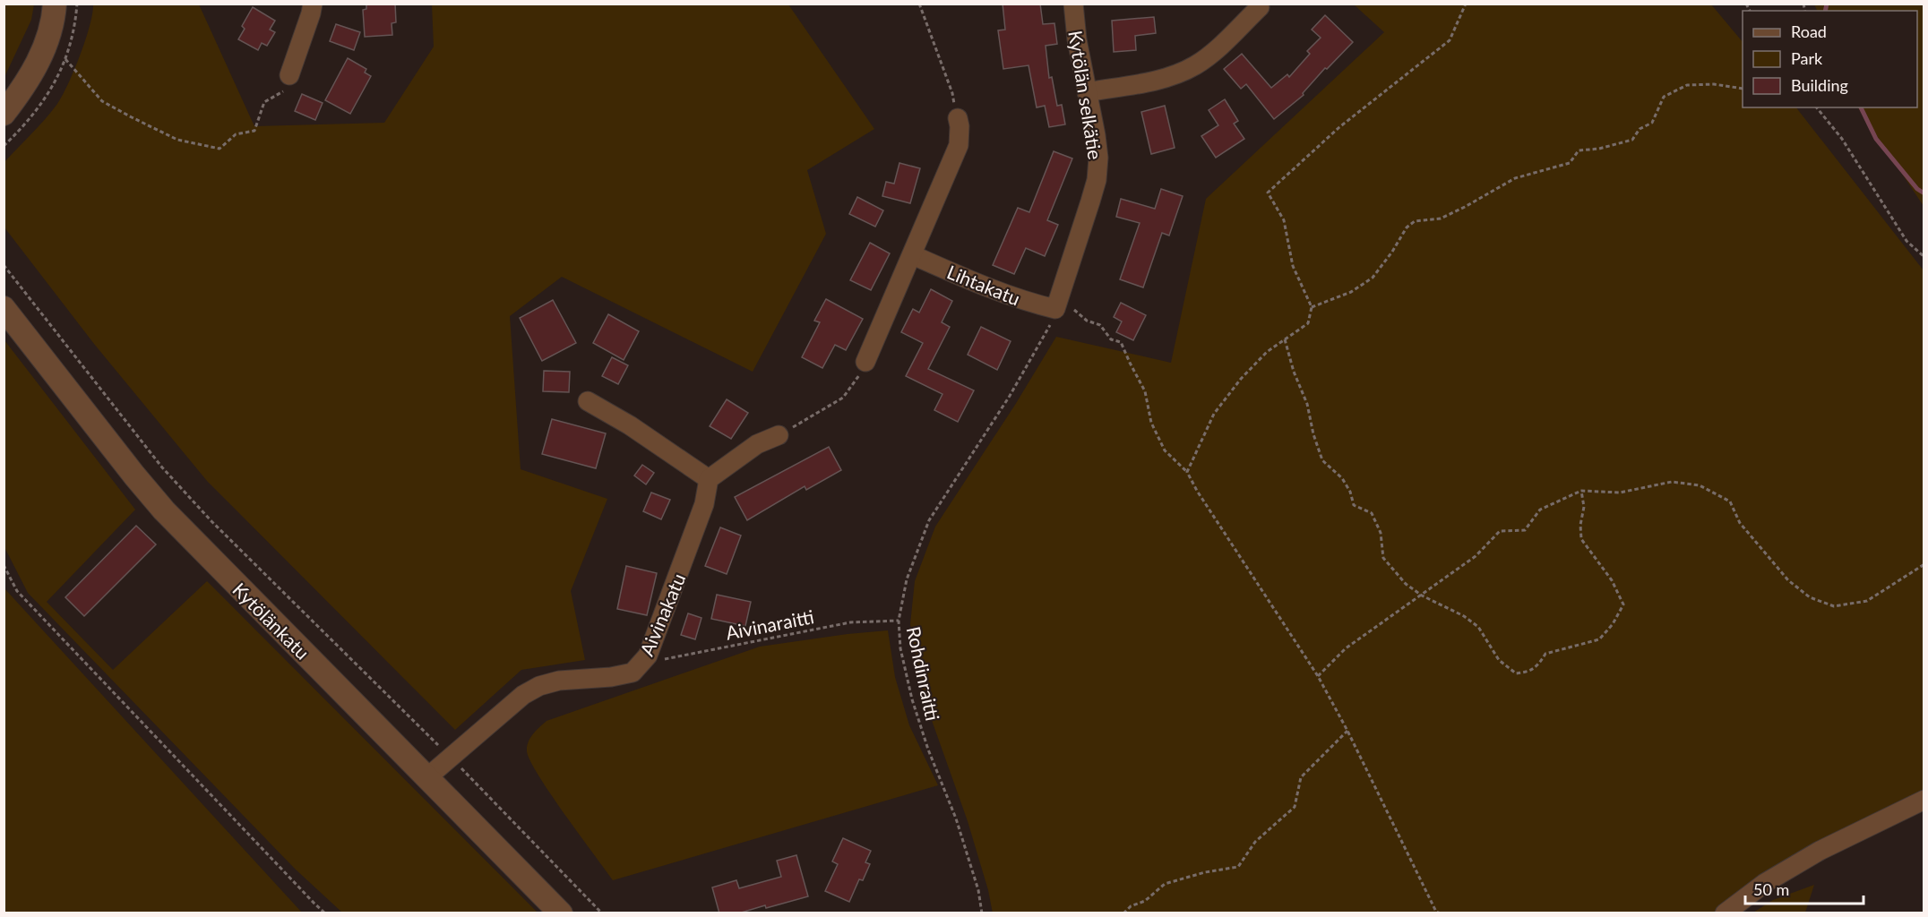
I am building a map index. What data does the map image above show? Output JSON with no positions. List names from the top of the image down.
{
  "streets": {
    "street": [
      "Kytölän selkätie",
      "Lihtakatu",
      "Aivinakatu",
      "Kytölänkatu"
    ],
    "path": ["Aivinaraitti", "Rohdinraitti"]
  },
  "crossings": [
    ["Kytölän selkätie", "Lihtakatu"],
    ["Kytölän selkätie", "Rohdinraitti"],
    ["Lihtakatu", "Rohdinraitti"],
    ["Aivinakatu", "Kytölänkatu"],
    ["Aivinakatu", "Aivinaraitti"],
    ["Aivinaraitti", "Rohdinraitti"]
  ],
  "legend": ["Road", "Park", "Building"],
  "scale_bar": "50 m"
}
